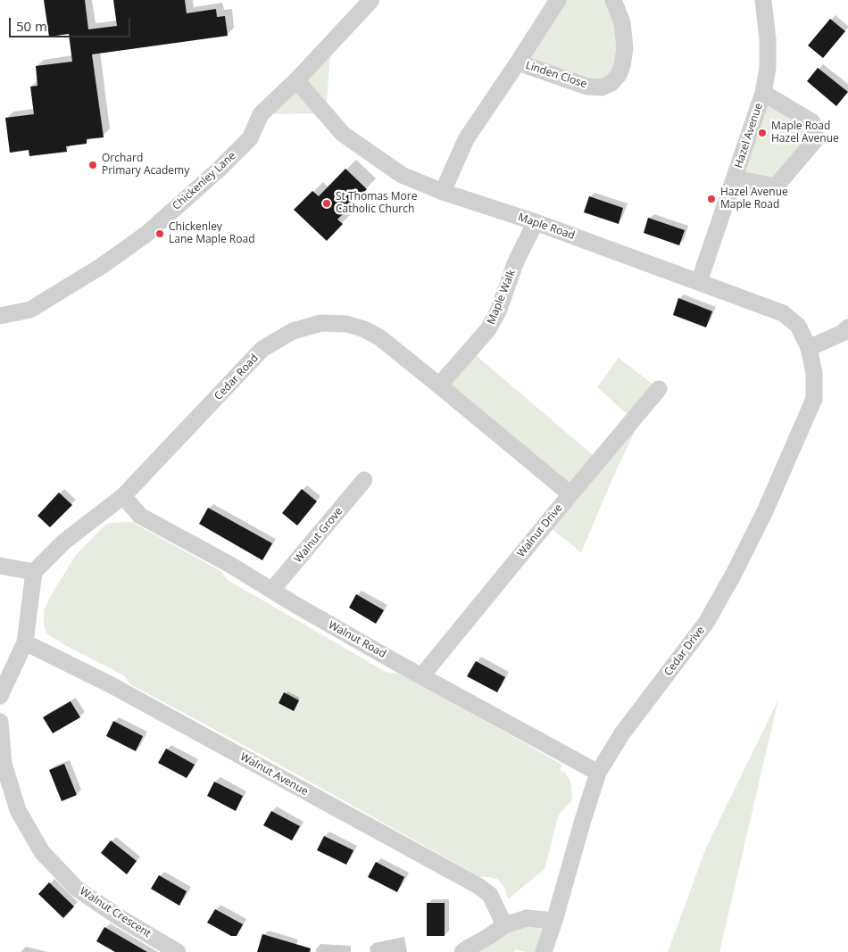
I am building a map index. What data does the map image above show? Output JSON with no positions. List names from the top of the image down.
{
  "streets": {
    "street": [
      "Linden Close",
      "Hazel Avenue",
      "Chickenley Lane",
      "Maple Road",
      "Maple Walk",
      "Cedar Road",
      "Walnut Drive",
      "Walnut Grove",
      "Walnut Road",
      "Cedar Drive",
      "Walnut Avenue",
      "Walnut Crescent"
    ]
  },
  "crossings": [
    ["Linden Close", "Maple Road"],
    ["Hazel Avenue", "Maple Road"],
    ["Chickenley Lane", "Maple Road"],
    ["Maple Road", "Maple Walk"],
    ["Maple Road", "Cedar Drive"],
    ["Maple Walk", "Cedar Road"],
    ["Cedar Road", "Walnut Drive"],
    ["Cedar Road", "Walnut Road"],
    ["Walnut Drive", "Walnut Road"],
    ["Walnut Grove", "Walnut Road"],
    ["Walnut Road", "Cedar Drive"]
  ],
  "places": [
    "Maple Road Hazel Avenue",
    "Orchard Primary Academy",
    "Hazel Avenue Maple Road",
    "St Thomas More Catholic Church",
    "Chickenley Lane Maple Road"
  ],
  "scale_bar": "50 m"
}
